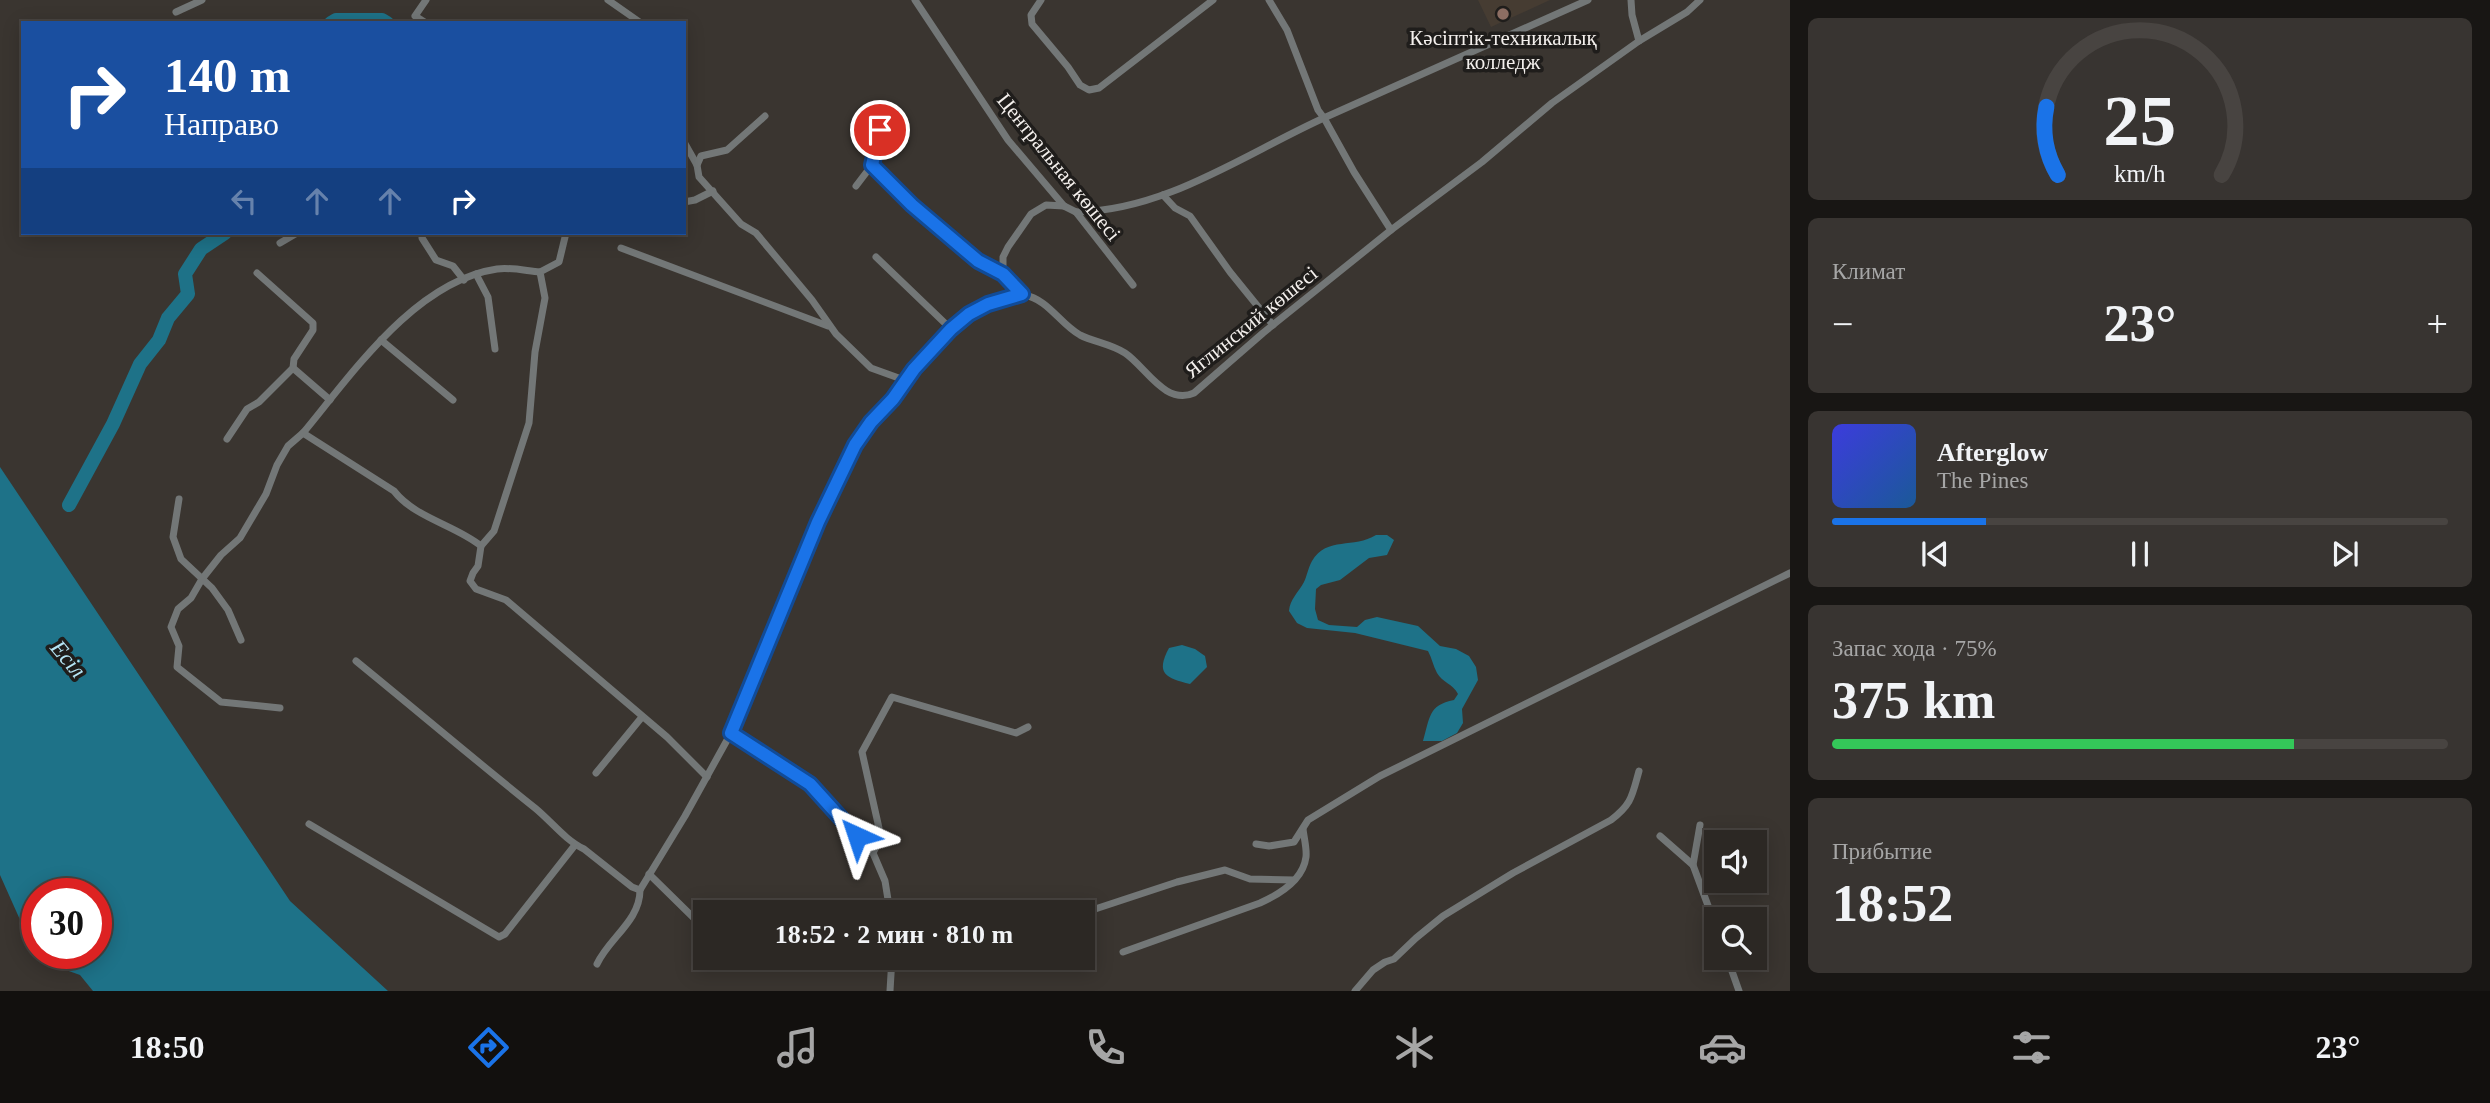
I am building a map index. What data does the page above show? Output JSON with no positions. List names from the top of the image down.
{
  "streets": {
    "street": ["Центральная көшесі", "Яглинский көшесі"]
  },
  "water": ["Есіл"],
  "places": ["Кәсіптік-техникалық колледж"],
  "page": {
    "turn": ["140 m", "Направо"],
    "tile": [
      "Климат",
      ["Запас хода · 75%", "375 km"],
      ["Прибытие", "18:52"]
    ],
    "heat": ["−", "23°", "+"],
    "song": ["Afterglow", "The Pines"],
    "limit": "30",
    "trip": "18:52 · 2 мин · 810 m",
    "tabs": ["18:50", "23°"],
    "gauge": ["25", "km/h"]
  }
}
